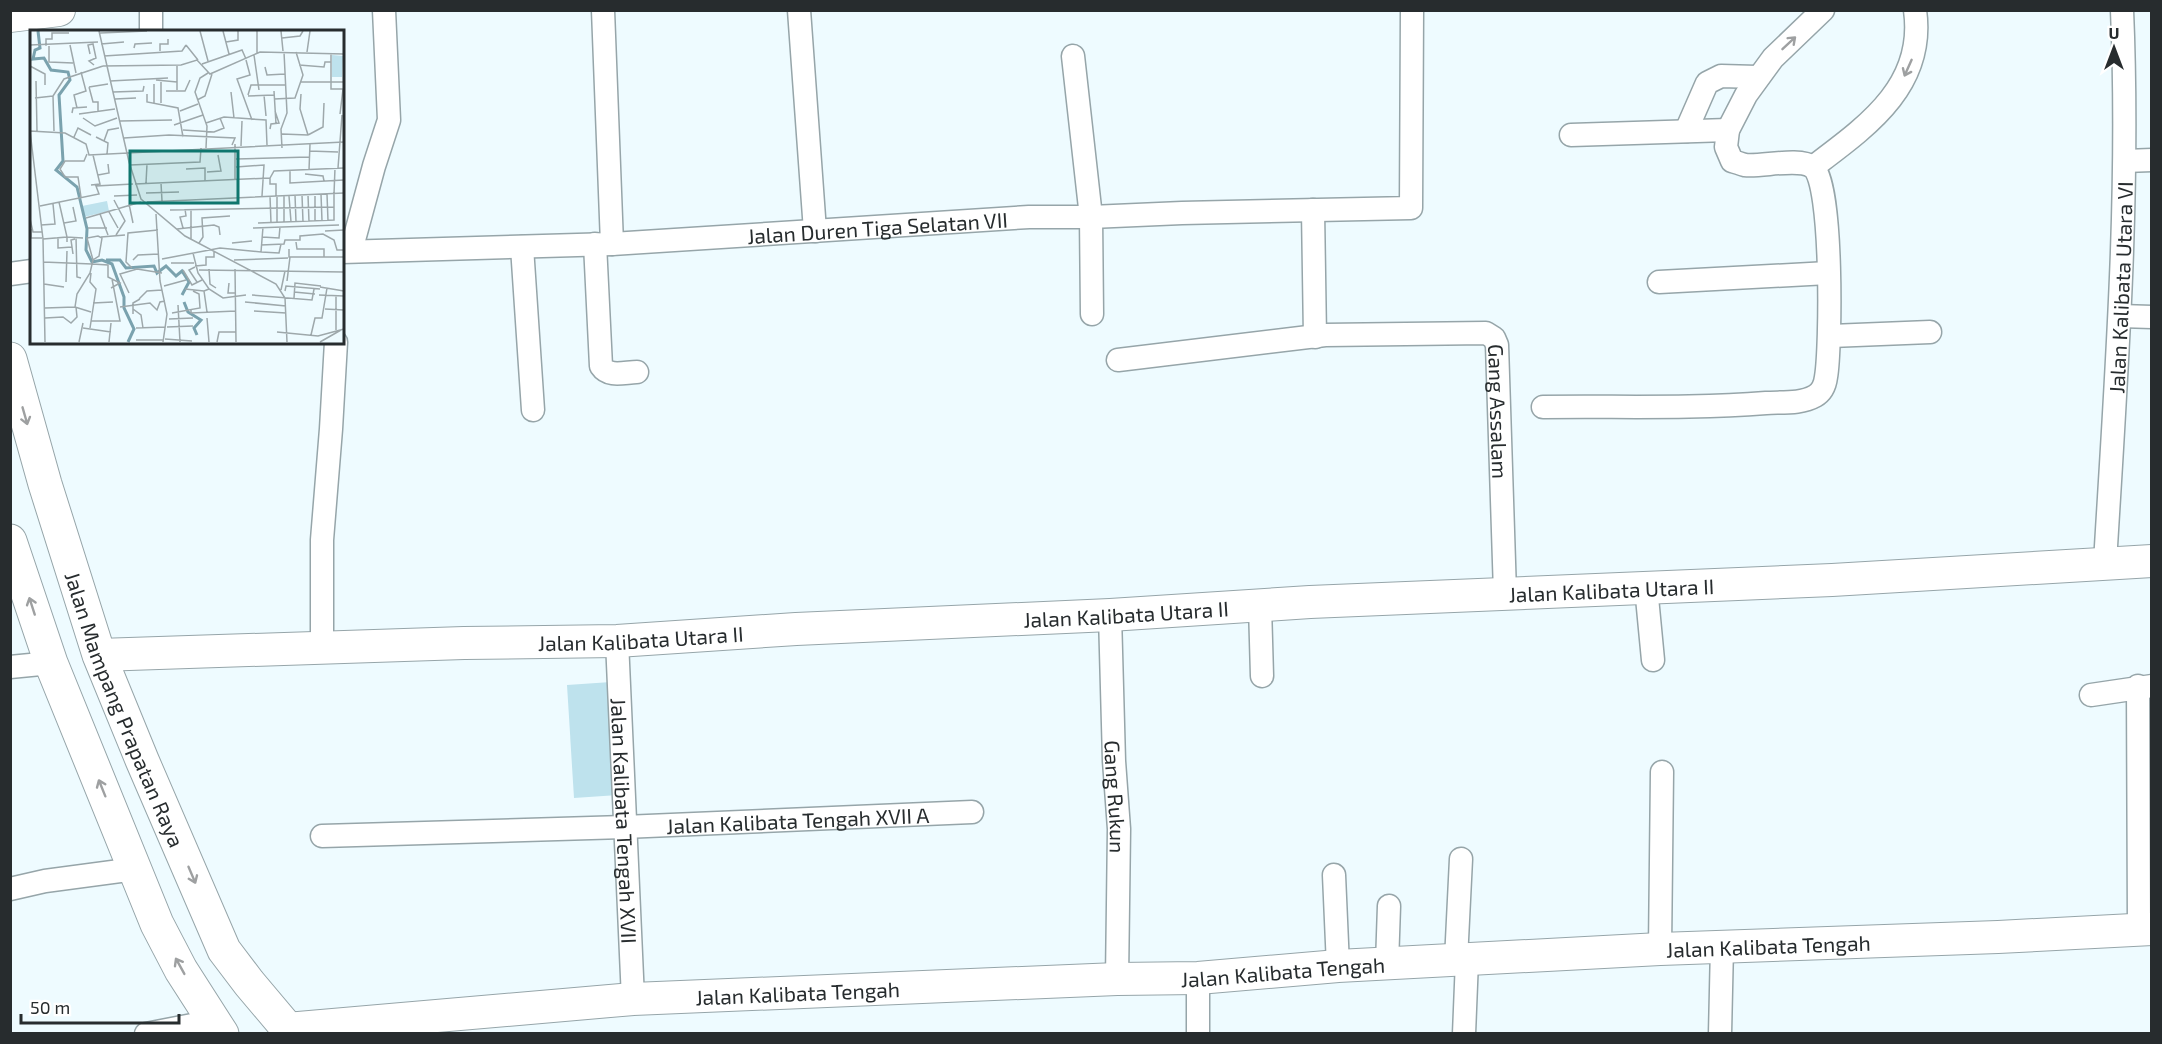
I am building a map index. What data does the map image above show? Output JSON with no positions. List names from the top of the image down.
{
  "streets": {
    "main road": ["Jalan Mampang Prapatan Raya"],
    "street": [
      "Jalan Duren Tiga Selatan VII",
      "Jalan Kalibata Utara VI",
      "Gang Assalam",
      "Jalan Kalibata Utara II",
      "Gang Rukun",
      "Jalan Kalibata Tengah XVII A",
      "Jalan Kalibata Tengah XVII",
      "Jalan Kalibata Tengah"
    ]
  },
  "crossings": [
    ["Jalan Kalibata Utara VI", "Jalan Kalibata Utara II"],
    ["Gang Assalam", "Jalan Kalibata Utara II"],
    ["Jalan Kalibata Utara II", "Jalan Mampang Prapatan Raya"],
    ["Jalan Kalibata Utara II", "Gang Rukun"],
    ["Jalan Kalibata Utara II", "Jalan Kalibata Tengah XVII"],
    ["Jalan Mampang Prapatan Raya", "Jalan Kalibata Tengah"],
    ["Gang Rukun", "Jalan Kalibata Tengah"],
    ["Jalan Kalibata Tengah XVII A", "Jalan Kalibata Tengah XVII"],
    ["Jalan Kalibata Tengah XVII", "Jalan Kalibata Tengah"]
  ],
  "scale_bar": "50 m",
  "north": "top"
}
